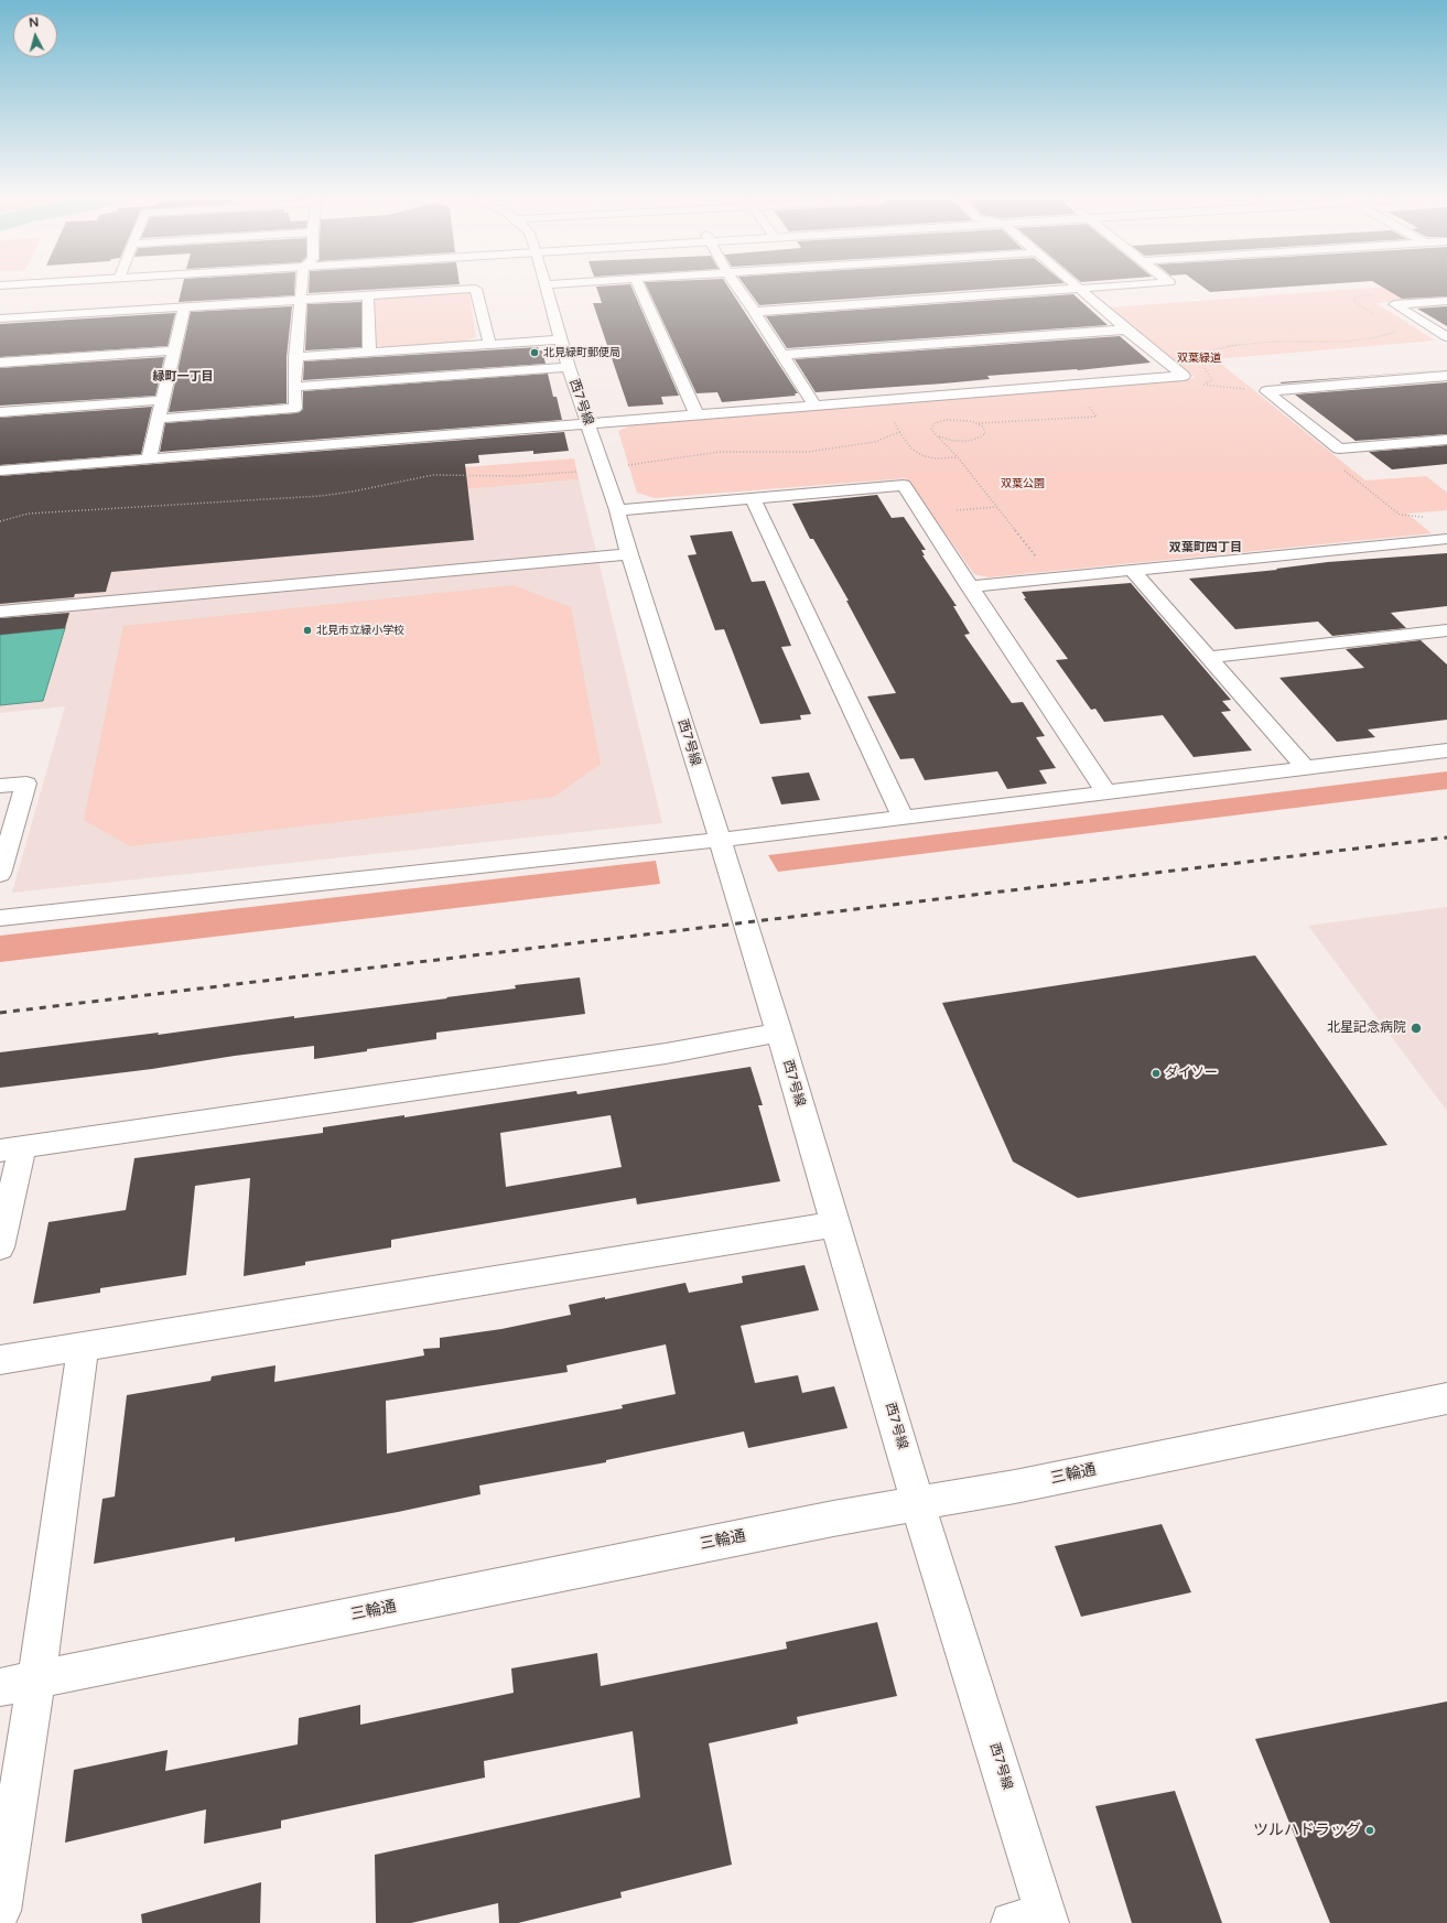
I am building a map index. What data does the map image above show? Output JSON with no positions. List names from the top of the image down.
{
  "streets": {
    "street": ["西7号線", "三輪通"]
  },
  "crossings": [
    ["西7号線", "三輪通"]
  ],
  "districts": ["緑町一丁目", "双葉町四丁目"],
  "parks": ["双葉緑道", "双葉公園"],
  "places": [
    "北見緑町郵便局",
    "北見市立緑小学校",
    "北星記念病院",
    "ダイソー",
    "ツルハドラッグ"
  ],
  "north": "top"
}
